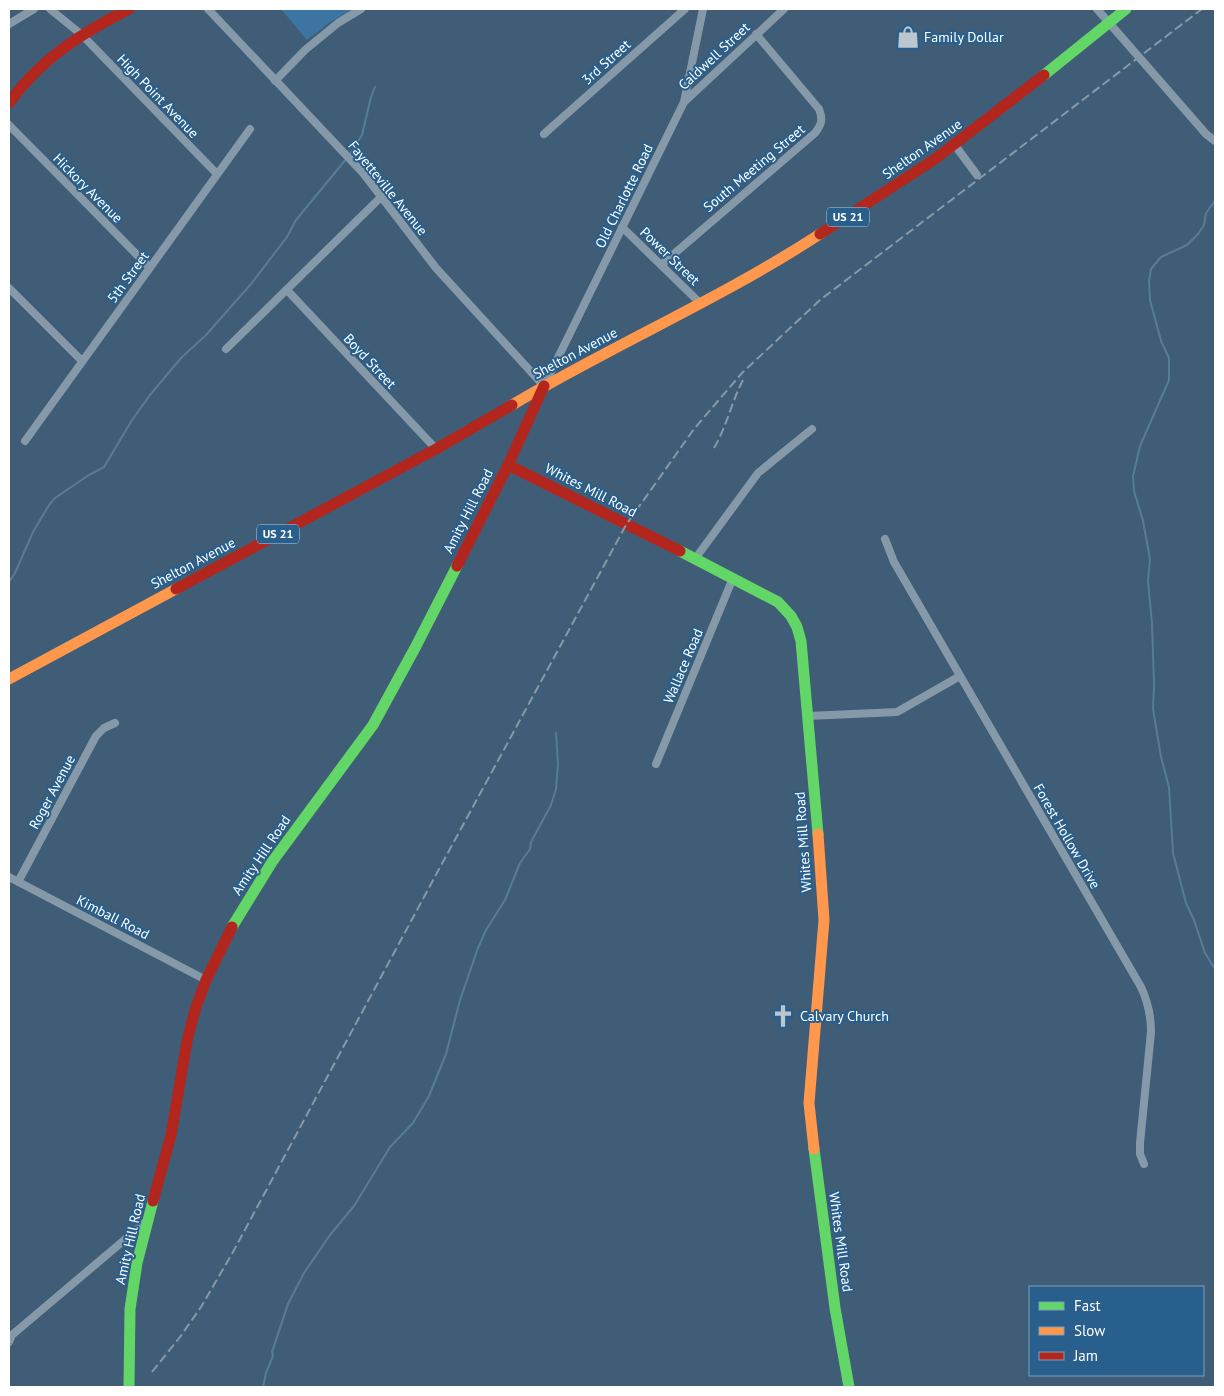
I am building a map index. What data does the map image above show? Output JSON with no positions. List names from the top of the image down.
{
  "streets": {
    "street": [
      "Caldwell Street",
      "3rd Street",
      "High Point Avenue",
      "Shelton Avenue",
      "South Meeting Street",
      "Hickory Avenue",
      "Fayetteville Avenue",
      "Old Charlotte Road",
      "US 21",
      "Power Street",
      "5th Street",
      "Boyd Street",
      "Whites Mill Road",
      "Amity Hill Road",
      "Wallace Road",
      "Roger Avenue",
      "Forest Hollow Drive",
      "Kimball Road"
    ]
  },
  "crossings": [
    ["Caldwell Street", "South Meeting Street"],
    ["Caldwell Street", "Old Charlotte Road"],
    ["High Point Avenue", "5th Street"],
    ["Shelton Avenue", "Fayetteville Avenue"],
    ["Shelton Avenue", "Old Charlotte Road"],
    ["Shelton Avenue", "Power Street"],
    ["Shelton Avenue", "Boyd Street"],
    ["Shelton Avenue", "Amity Hill Road"],
    ["South Meeting Street", "Power Street"],
    ["Hickory Avenue", "5th Street"],
    ["Fayetteville Avenue", "Old Charlotte Road"],
    ["Fayetteville Avenue", "Amity Hill Road"],
    ["Old Charlotte Road", "Power Street"],
    ["Old Charlotte Road", "Amity Hill Road"],
    ["Whites Mill Road", "Amity Hill Road"],
    ["Whites Mill Road", "Wallace Road"],
    ["Amity Hill Road", "Kimball Road"],
    ["Roger Avenue", "Kimball Road"]
  ],
  "places": {
    "shop": ["Family Dollar"],
    "church": ["Calvary Church"]
  },
  "legend": ["Fast", "Slow", "Jam"]
}
